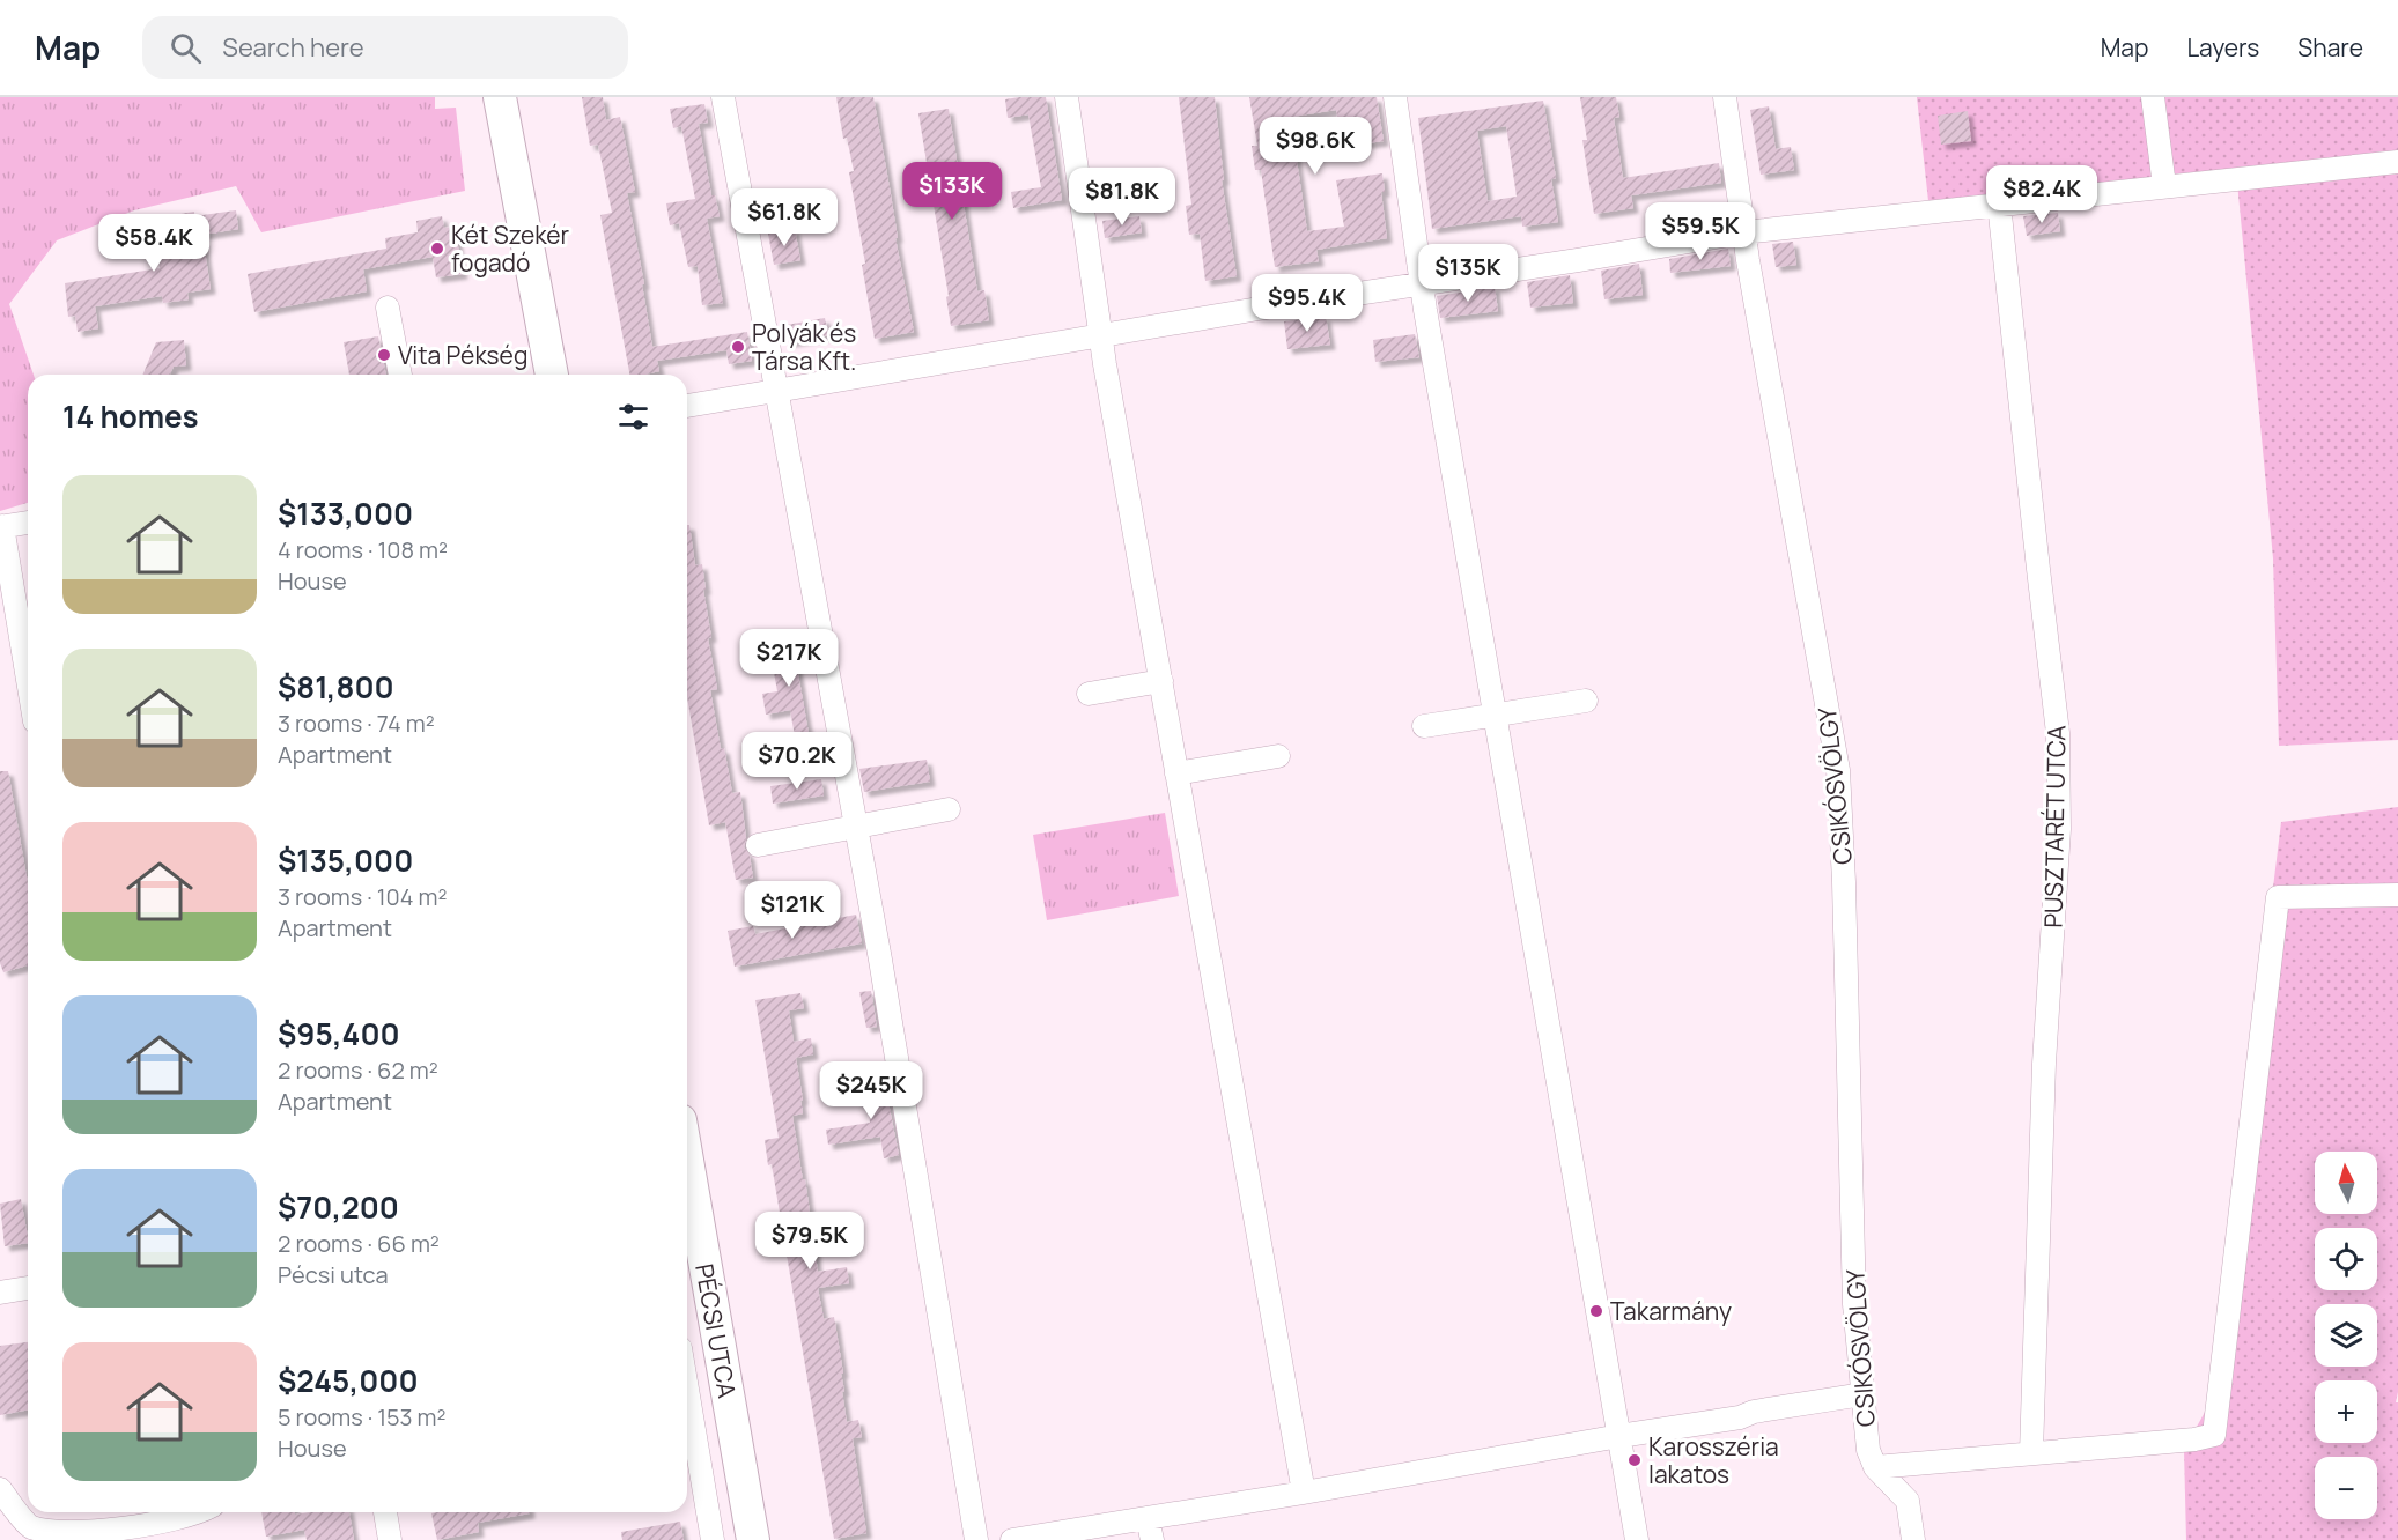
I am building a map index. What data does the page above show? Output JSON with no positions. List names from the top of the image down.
{
  "streets": {
    "main road": ["PÉCSI UTCA"],
    "street": ["CSIKÓSVÖLGY", "PUSZTARÉT UTCA"]
  },
  "places": [
    "Két Szekér fogadó",
    "Polyák és Társa Kft.",
    "Vita Pékség",
    "Takarmány",
    "Karosszéria lakatos"
  ],
  "north": "top",
  "page": {
    "header": "Map",
    "search": "Search here",
    "nav": ["Map", "Layers", "Share"],
    "price": [
      "$98.6K",
      "$133K",
      "$82.4K",
      "$81.8K",
      "$61.8K",
      "$59.5K",
      "$58.4K",
      "$135K",
      "$95.4K",
      "$217K",
      "$70.2K",
      "$121K",
      "$245K",
      "$79.5K"
    ],
    "heading": "14 homes",
    "list": [
      {
        "name": "$133,000",
        "note": "4 rooms · 108 m² · House"
      },
      {
        "name": "$81,800",
        "note": "3 rooms · 74 m² · Apartment"
      },
      {
        "name": "$135,000",
        "note": "3 rooms · 104 m² · Apartment"
      },
      {
        "name": "$95,400",
        "note": "2 rooms · 62 m² · Apartment"
      },
      {
        "name": "$70,200",
        "note": "2 rooms · 66 m² · Pécsi utca"
      },
      {
        "name": "$245,000",
        "note": "5 rooms · 153 m² · House"
      }
    ],
    "map_buttons": ["+", "−"]
  }
}
